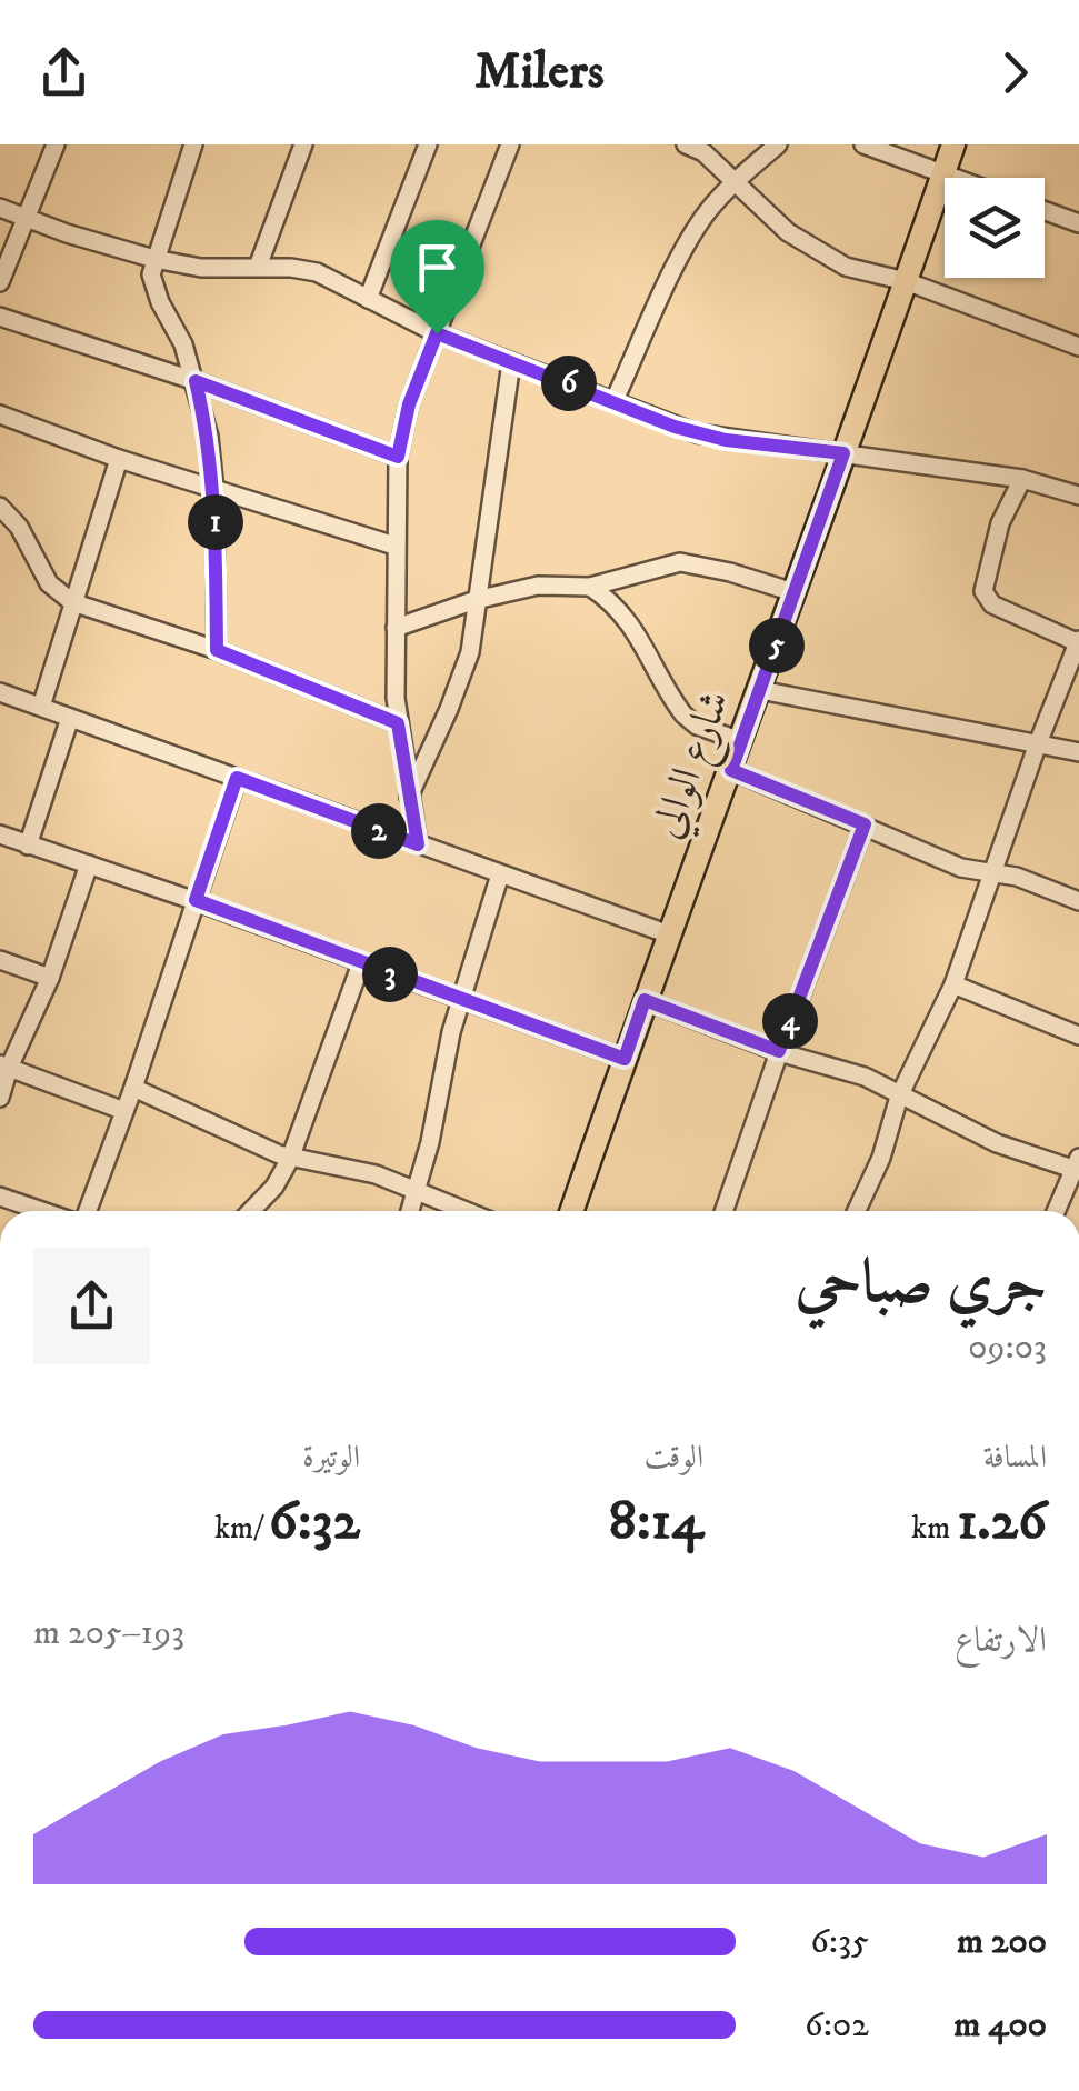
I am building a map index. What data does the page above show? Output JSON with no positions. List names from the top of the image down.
{
  "streets": {
    "main road": ["شارع الوالي"]
  },
  "page": {
    "header": "Milers",
    "pins": [
      "6",
      "1",
      "5",
      "2",
      "3",
      "4"
    ],
    "heading": ["جري صباحي", "09:03"],
    "stats": [
      ["المسافة", "1.26 km"],
      ["الوقت", "8:14"],
      ["الوتيرة", "6:32 /km"]
    ],
    "chart": ["الارتفاع", "193–205 m"],
    "list": [
      {
        "name": "200 m",
        "note": "6:35"
      },
      {
        "name": "400 m",
        "note": "6:02"
      }
    ]
  }
}
